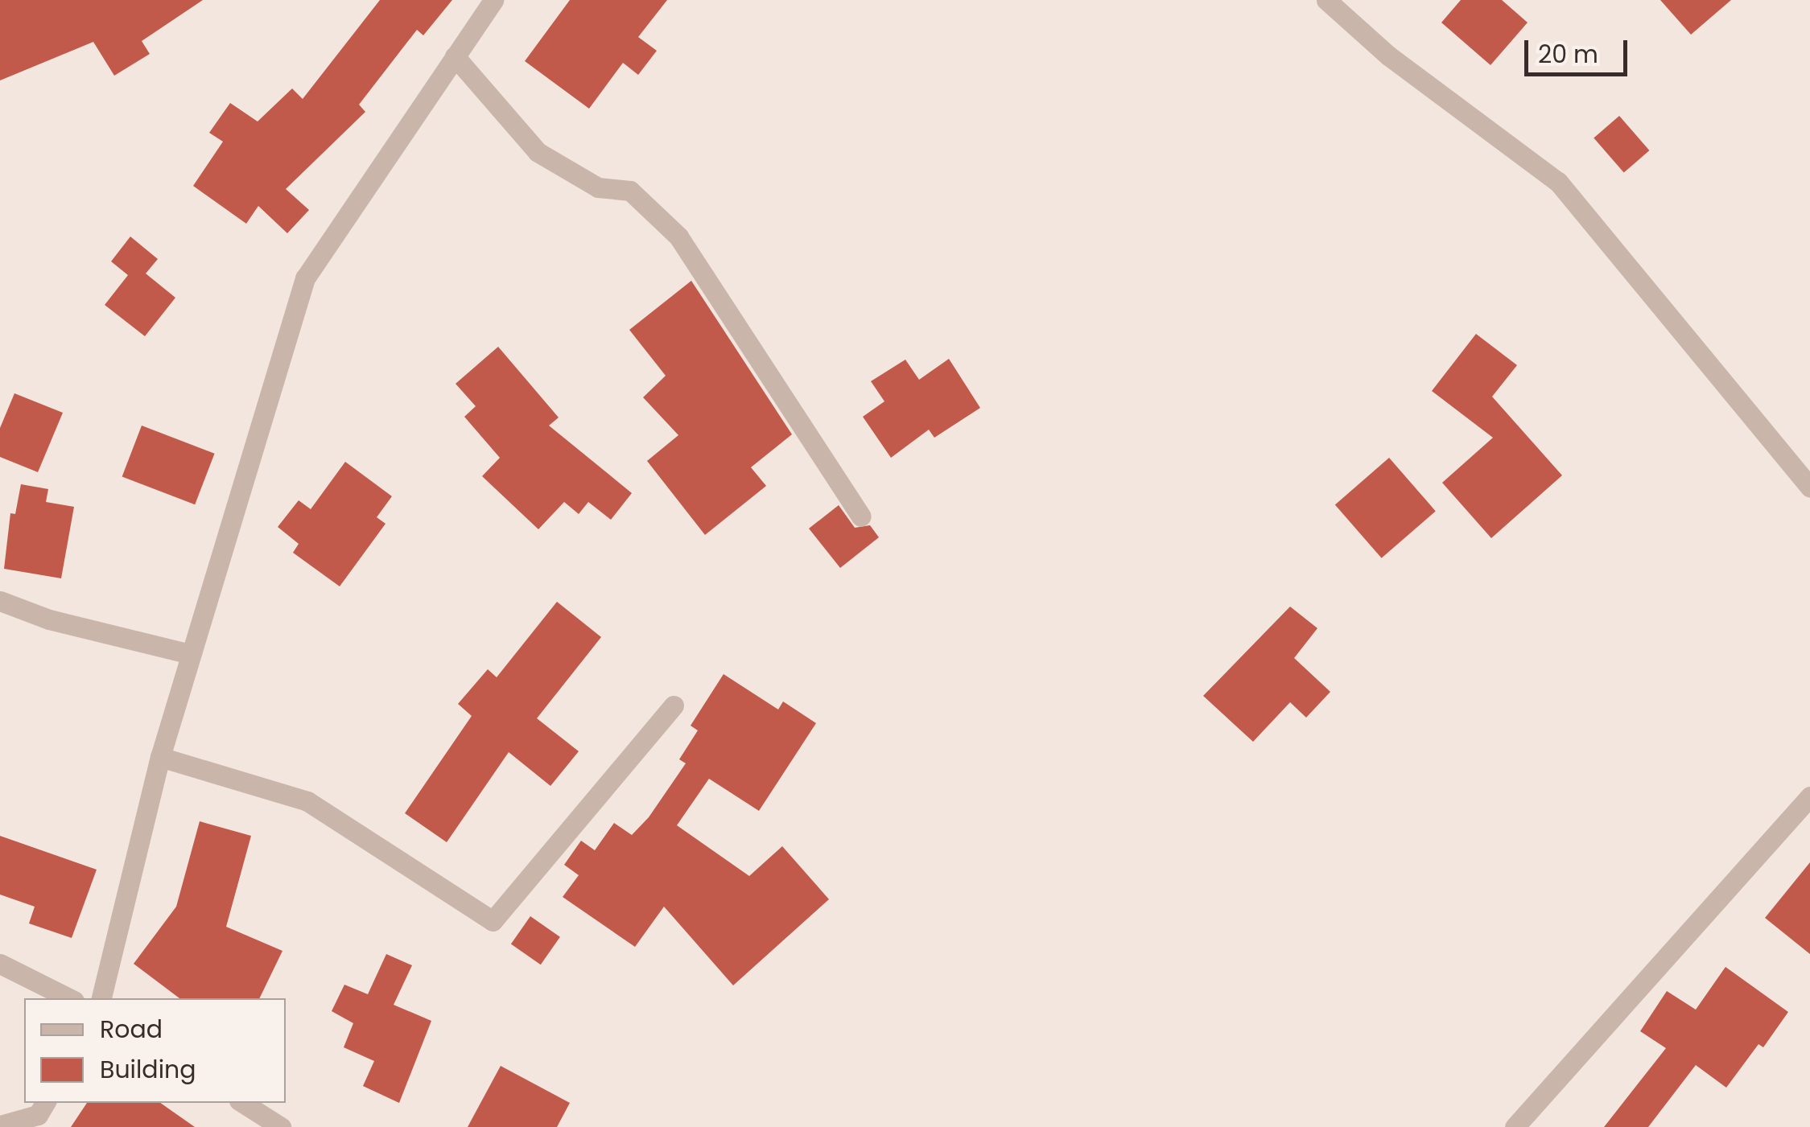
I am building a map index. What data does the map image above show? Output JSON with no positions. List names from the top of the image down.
{
  "legend": ["Road", "Building"],
  "scale_bar": "20 m"
}
